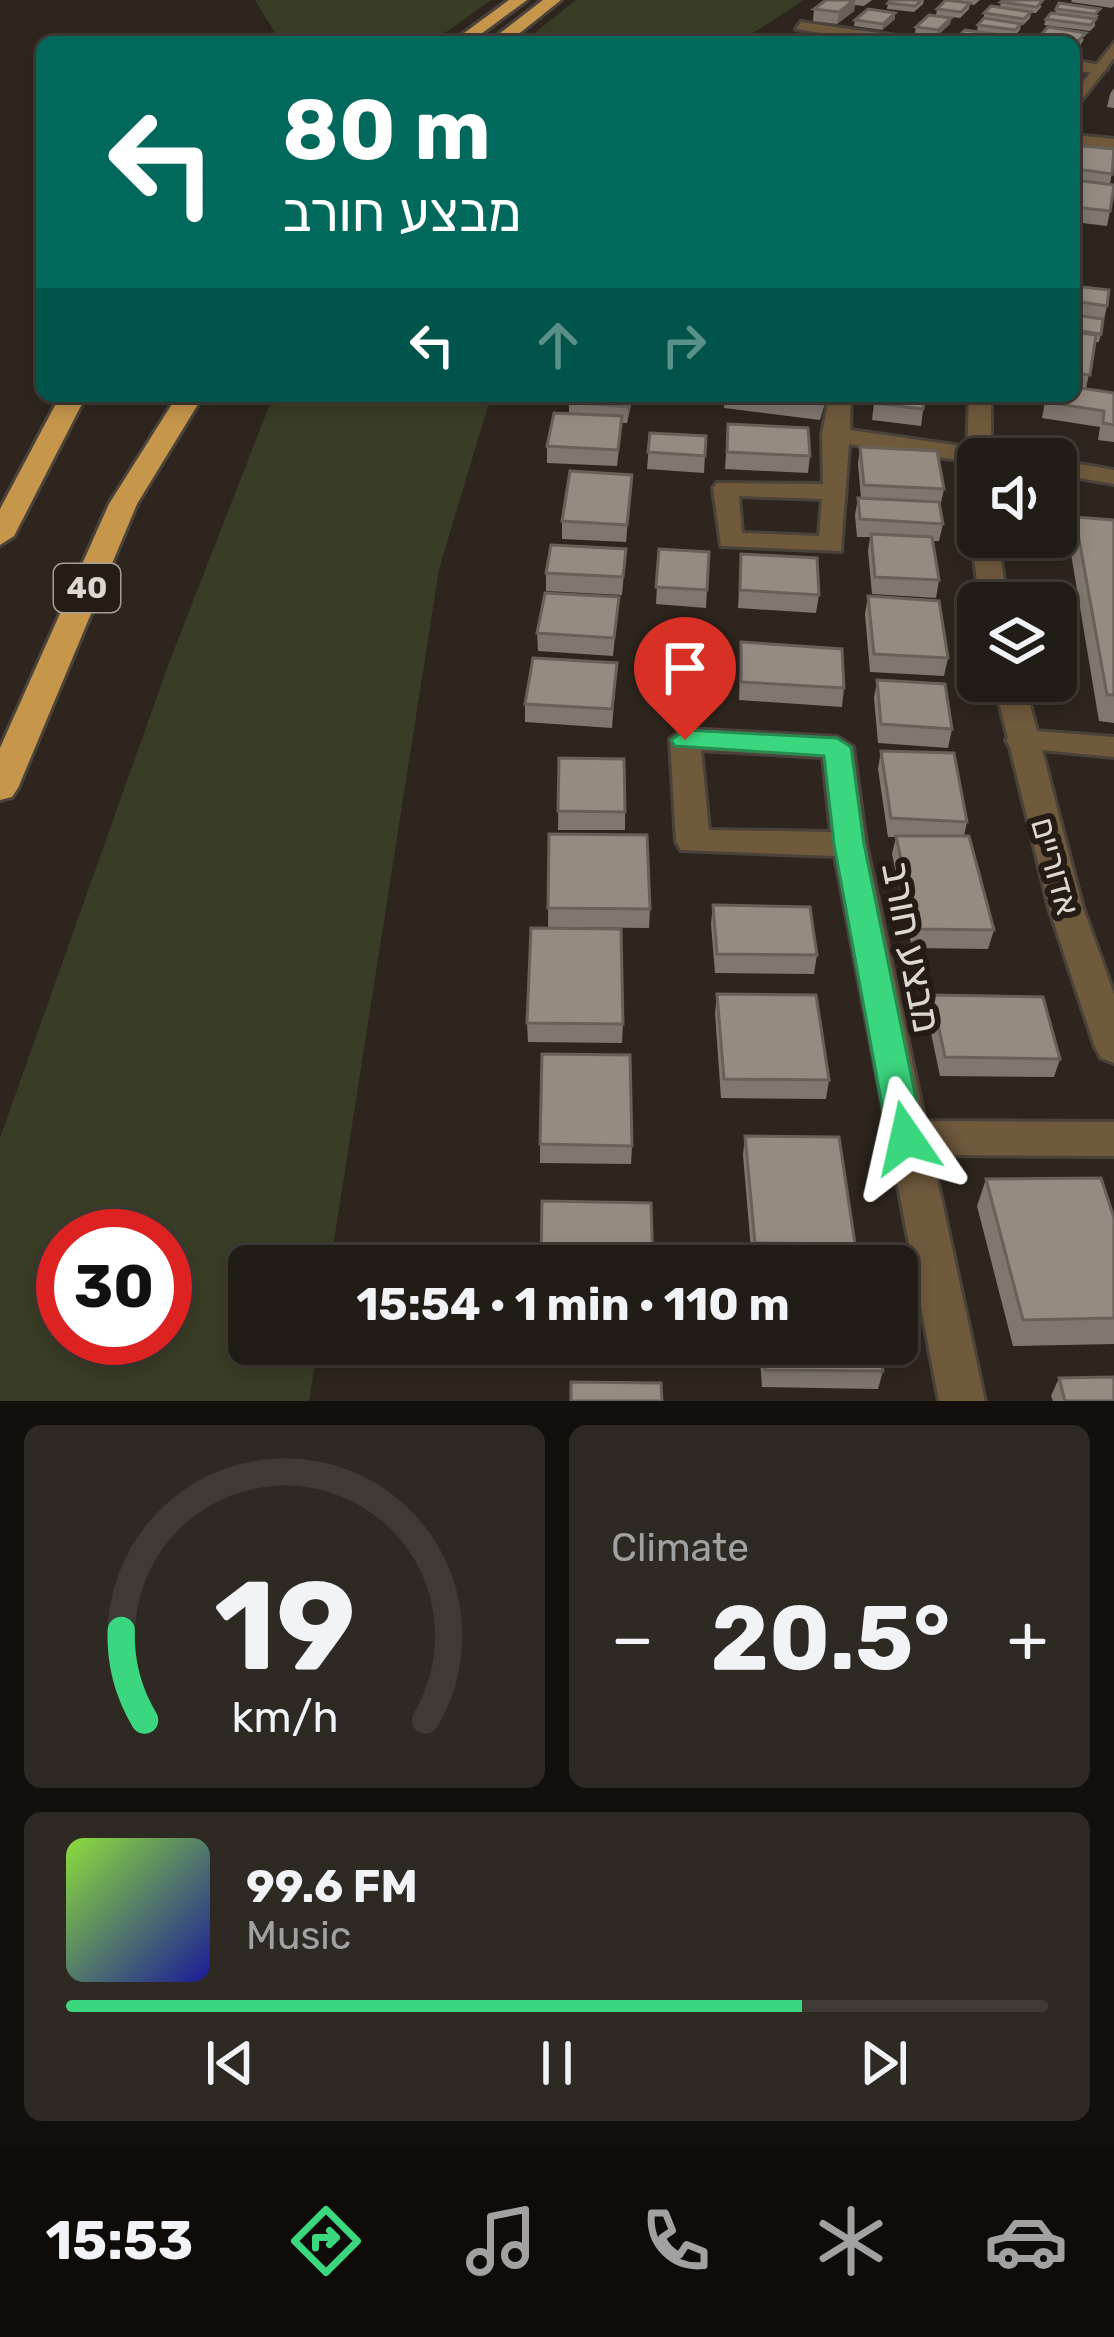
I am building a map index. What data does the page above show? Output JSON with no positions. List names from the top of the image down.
{
  "streets": {
    "highway": ["40"],
    "street": ["אדוריים", "מבצע חורב"]
  },
  "page": {
    "turn": ["80 m", "מבצע חורב"],
    "limit": "30",
    "trip": "15:54 · 1 min · 110 m",
    "tile": "Climate",
    "heat": ["−", "20.5°", "+"],
    "song": ["99.6 FM", "Music"],
    "tabs": "15:53",
    "gauge": ["19", "km/h"]
  }
}
